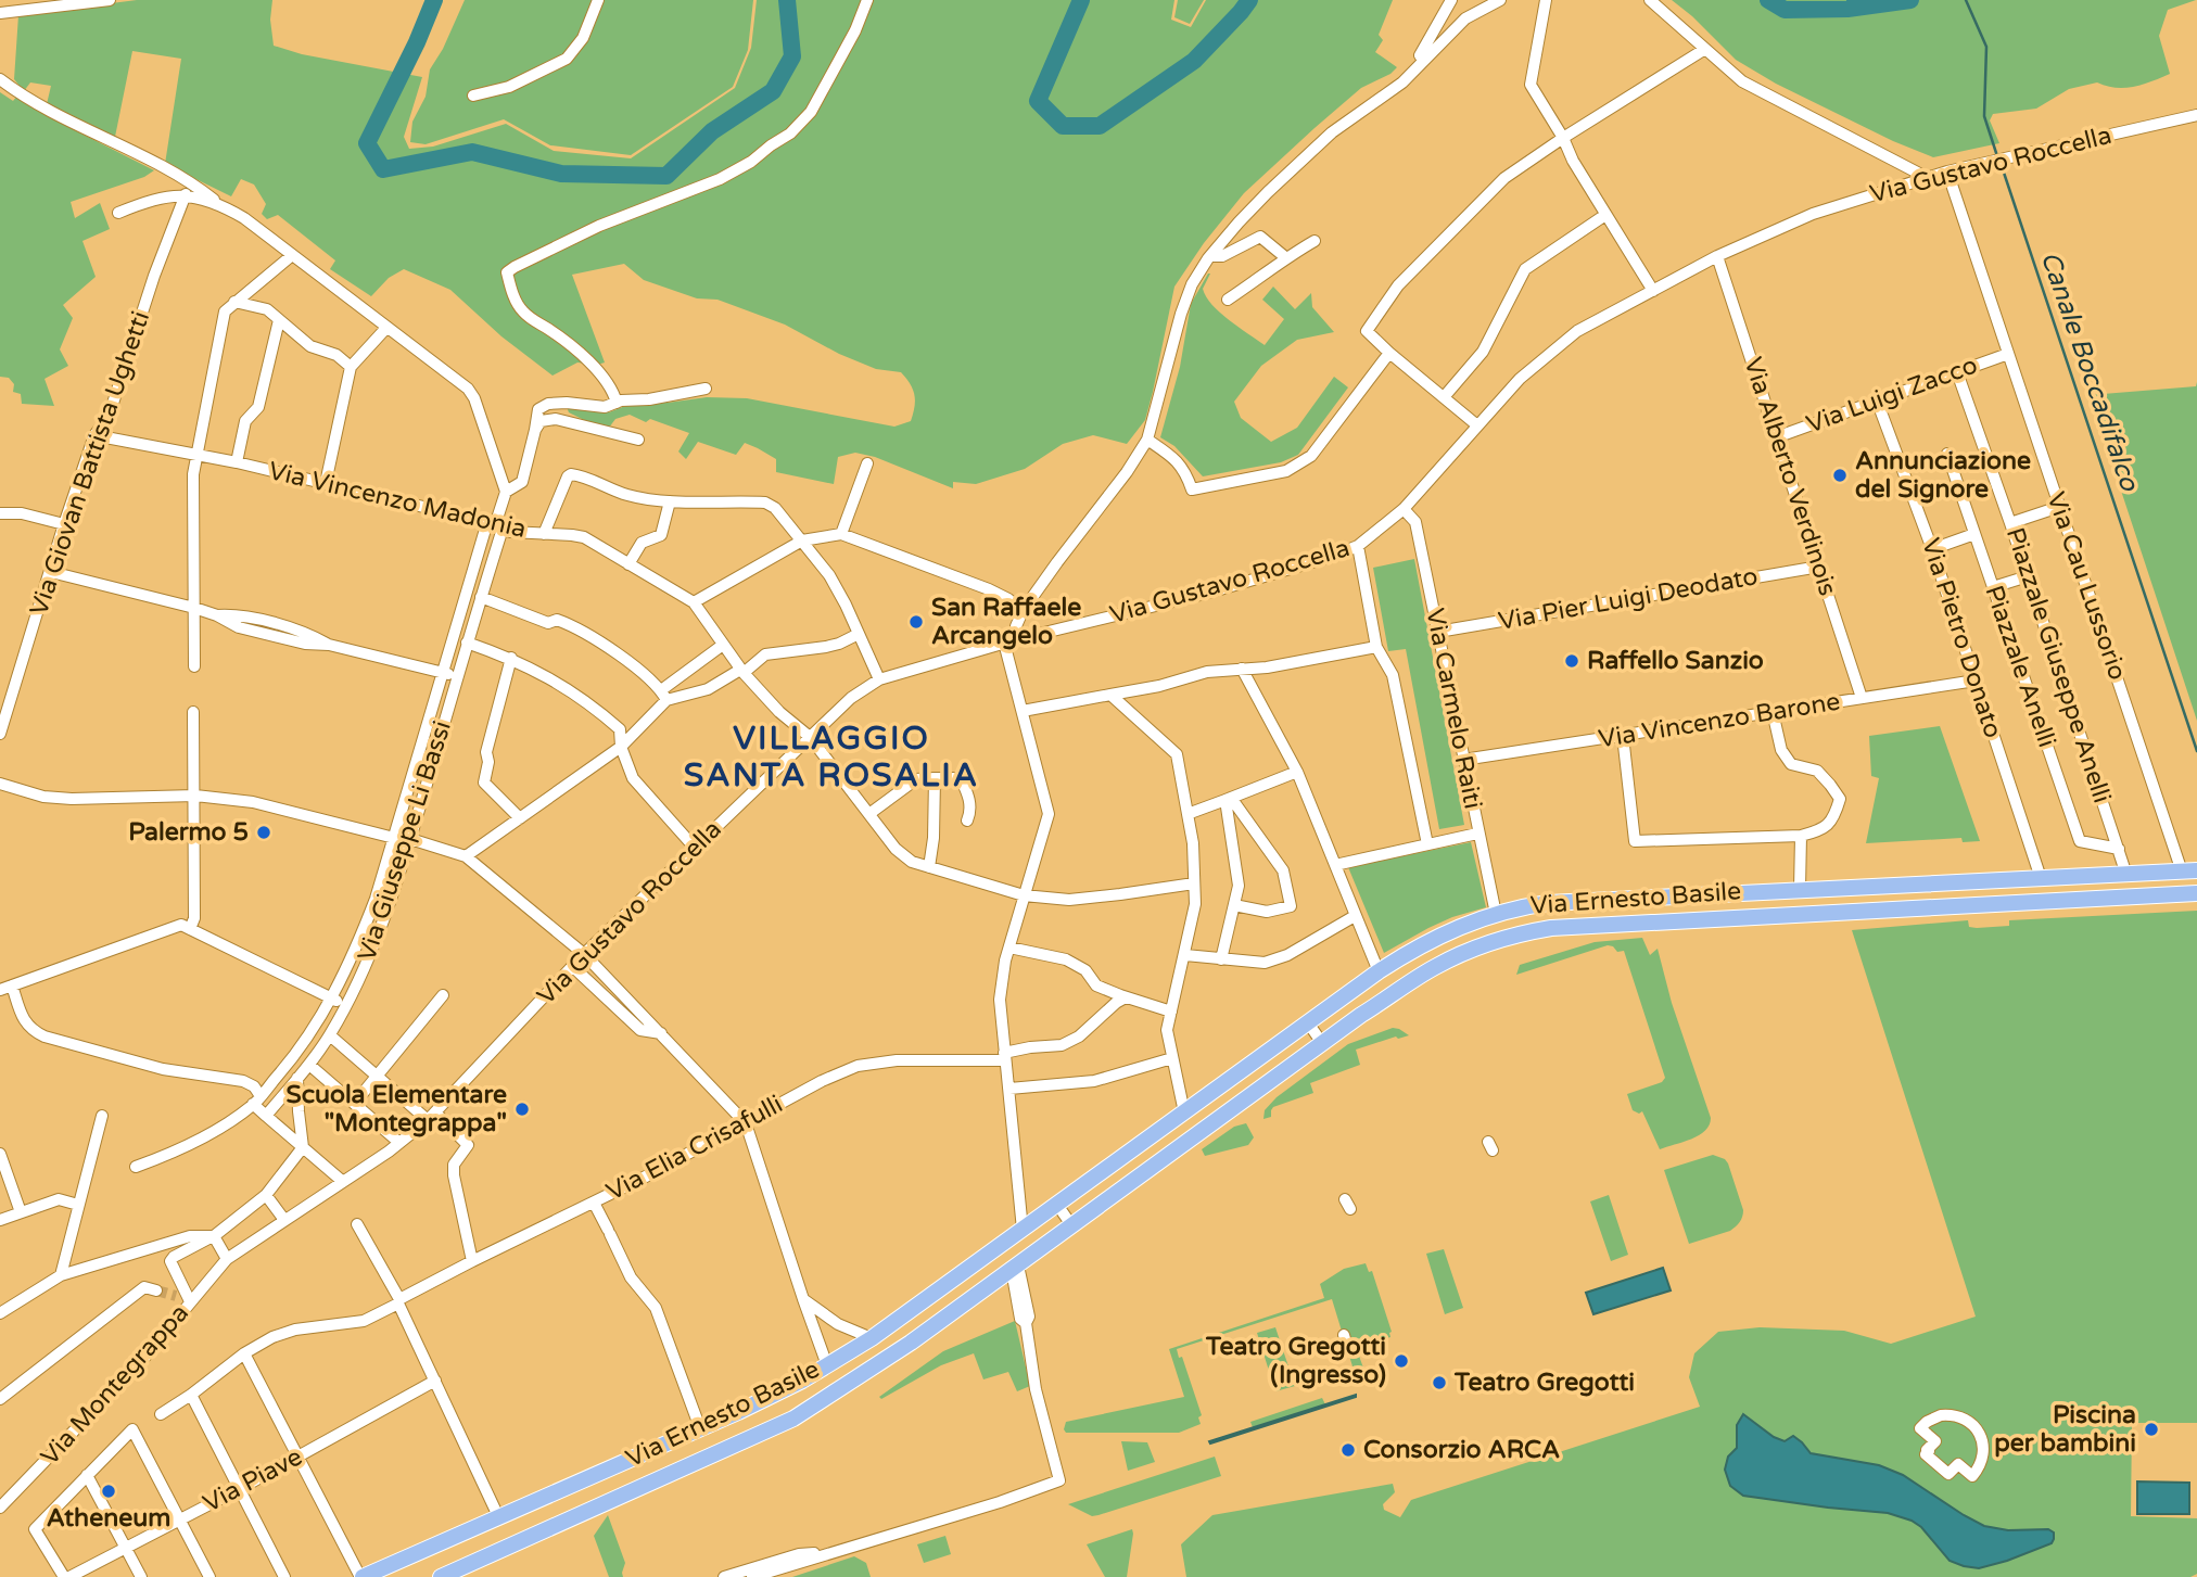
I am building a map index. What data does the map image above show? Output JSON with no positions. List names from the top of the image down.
{
  "streets": {
    "main road": ["Via Ernesto Basile"],
    "street": [
      "Via Gustavo Roccella",
      "Via Luigi Zacco",
      "Via Giovan Battista Ughetti",
      "Via Alberto Verdinois",
      "Via Vincenzo Madonia",
      "Via Cau Lussorio",
      "Via Pier Luigi Deodato",
      "Via Pietro Donato",
      "Piazzale Giuseppe Anelli",
      "Piazzale Anelli",
      "Via Carmelo Raiti",
      "Via Vincenzo Barone",
      "Via Giuseppe Li Bassi",
      "Via Elia Crisafulli",
      "Via Montegrappa",
      "Via Piave"
    ]
  },
  "crossings": [
    ["Via Gustavo Roccella", "Via Alberto Verdinois"],
    ["Via Gustavo Roccella", "Via Vincenzo Madonia"],
    ["Via Gustavo Roccella", "Via Cau Lussorio"],
    ["Via Gustavo Roccella", "Via Carmelo Raiti"],
    ["Via Gustavo Roccella", "Via Montegrappa"],
    ["Via Luigi Zacco", "Via Alberto Verdinois"],
    ["Via Luigi Zacco", "Via Cau Lussorio"],
    ["Via Luigi Zacco", "Via Pietro Donato"],
    ["Via Luigi Zacco", "Piazzale Giuseppe Anelli"],
    ["Via Giovan Battista Ughetti", "Via Vincenzo Madonia"],
    ["Via Alberto Verdinois", "Via Pier Luigi Deodato"],
    ["Via Alberto Verdinois", "Via Vincenzo Barone"],
    ["Via Vincenzo Madonia", "Via Giuseppe Li Bassi"],
    ["Via Cau Lussorio", "Via Ernesto Basile"],
    ["Via Pier Luigi Deodato", "Via Carmelo Raiti"],
    ["Via Pietro Donato", "Via Vincenzo Barone"],
    ["Via Pietro Donato", "Via Ernesto Basile"],
    ["Piazzale Giuseppe Anelli", "Piazzale Anelli"],
    ["Piazzale Giuseppe Anelli", "Via Ernesto Basile"],
    ["Via Carmelo Raiti", "Via Vincenzo Barone"],
    ["Via Carmelo Raiti", "Via Ernesto Basile"]
  ],
  "districts": ["VILLAGGIO SANTA ROSALIA"],
  "water": ["Canale Boccadifalco"],
  "places": [
    "Annunciazione del Signore",
    "San Raffaele Arcangelo",
    "Raffello Sanzio",
    "Palermo 5",
    "Scuola Elementare \"Montegrappa\"",
    "Teatro Gregotti (Ingresso)",
    "Teatro Gregotti",
    "Piscina per bambini",
    "Consorzio ARCA",
    "Atheneum"
  ]
}
